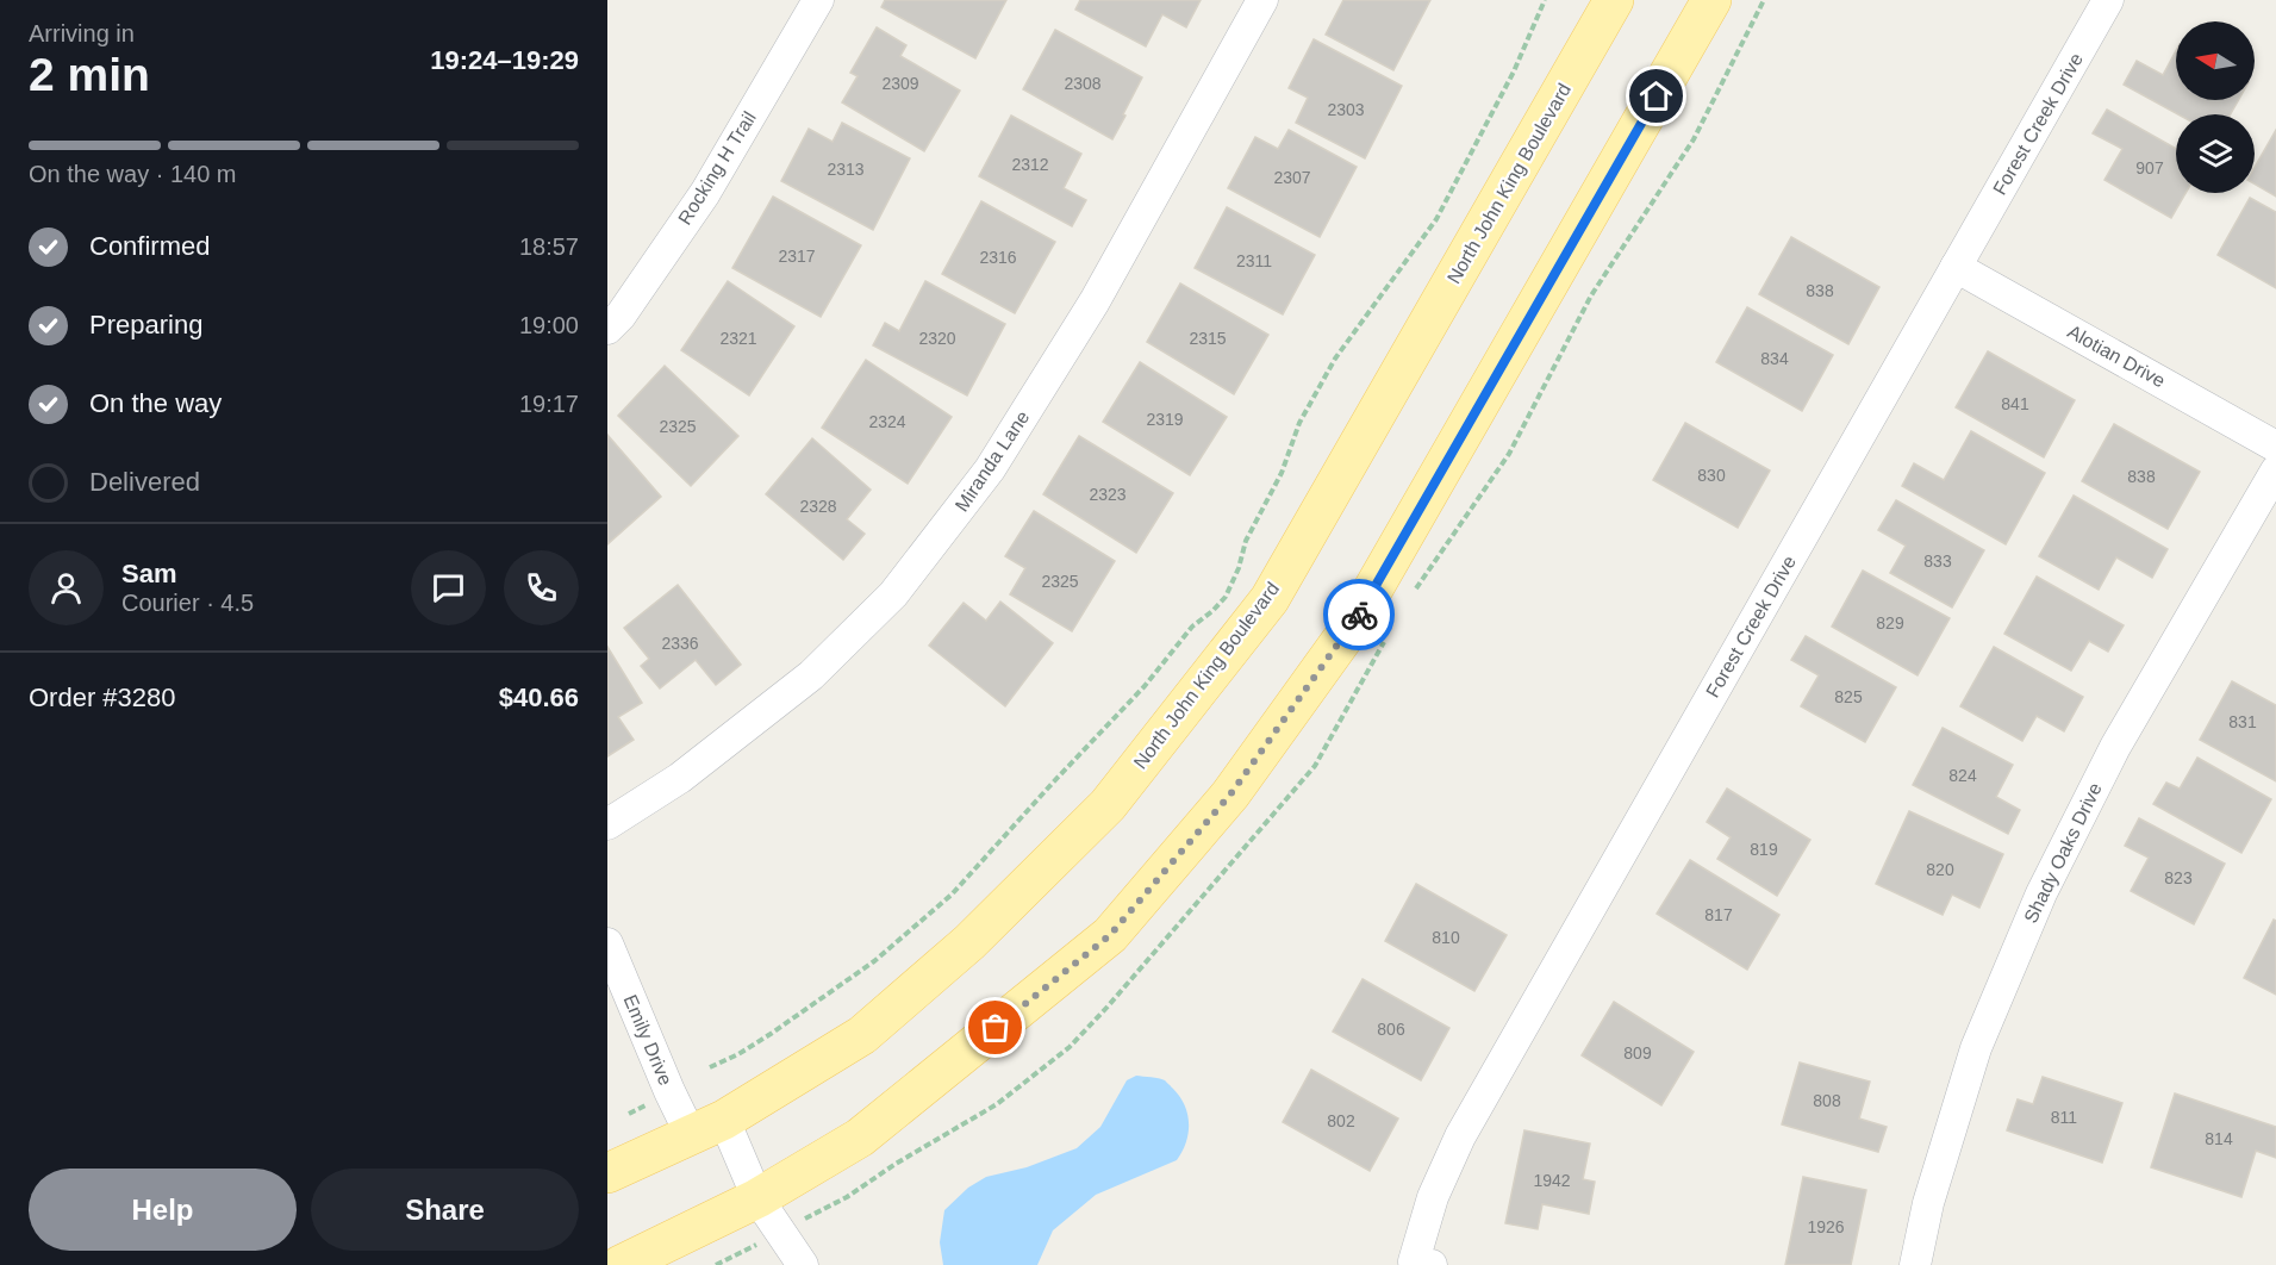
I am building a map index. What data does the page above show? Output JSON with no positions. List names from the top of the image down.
{
  "streets": {
    "main road": ["North John King Boulevard"],
    "street": [
      "Forest Creek Drive",
      "Rocking H Trail",
      "Alotian Drive",
      "Miranda Lane",
      "Shady Oaks Drive",
      "Emily Drive"
    ]
  },
  "crossings": [
    ["Forest Creek Drive", "Alotian Drive"],
    ["North John King Boulevard", "Emily Drive"]
  ],
  "house_numbers": [
    "2309",
    "2308",
    "2303",
    "2312",
    "907",
    "2313",
    "2307",
    "2317",
    "2316",
    "2311",
    "838",
    "2321",
    "2320",
    "2315",
    "834",
    "841",
    "2319",
    "2324",
    "2325",
    "830",
    "838",
    "2323",
    "2328",
    "833",
    "2325",
    "829",
    "2336",
    "825",
    "831",
    "824",
    "819",
    "820",
    "823",
    "817",
    "810",
    "806",
    "809",
    "808",
    "811",
    "802",
    "814",
    "1942",
    "1926"
  ],
  "north": "left",
  "page": {
    "heading": ["2 min", "Arriving in", "19:24–19:29"],
    "panel": [
      "Sam",
      "Courier · 4.5",
      "Order #3280",
      "$40.66"
    ],
    "bar": "On the way · 140 m",
    "list": [
      ["Confirmed", "18:57"],
      ["Preparing", "19:00"],
      ["On the way", "19:17"],
      "Delivered"
    ],
    "buttons": ["Help", "Share"]
  }
}
